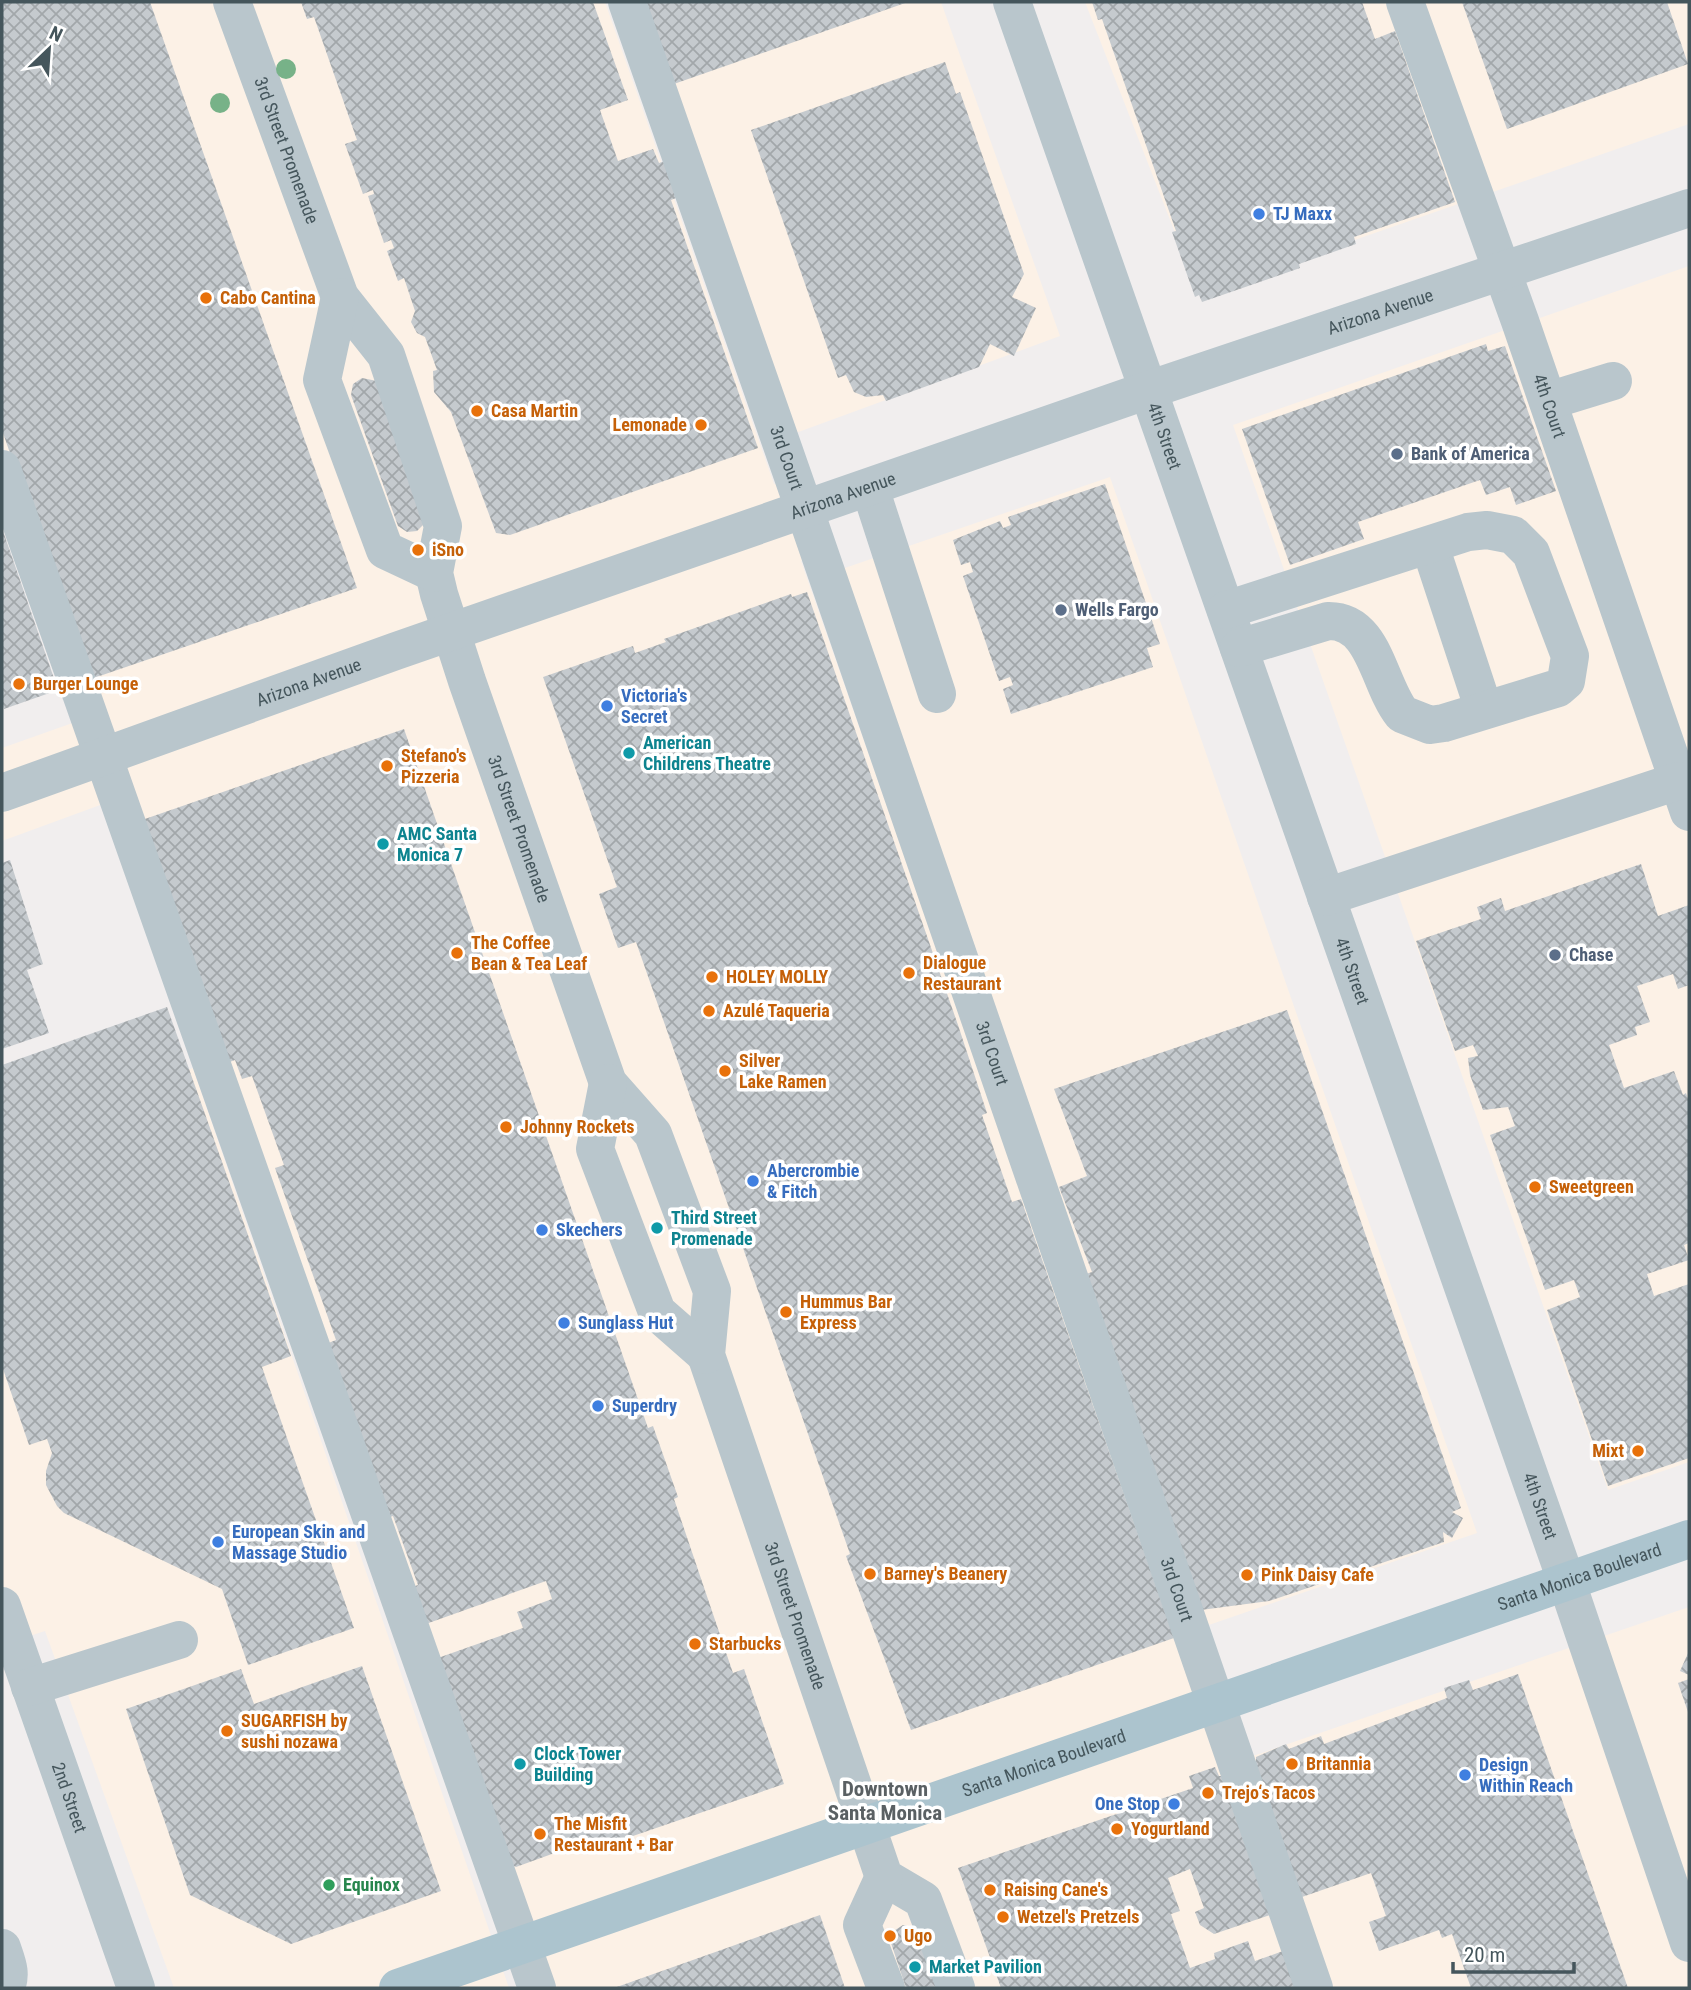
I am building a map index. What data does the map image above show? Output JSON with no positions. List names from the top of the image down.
{
  "streets": {
    "main road": ["Santa Monica Boulevard"],
    "street": [
      "3rd Street Promenade",
      "Arizona Avenue",
      "4th Court",
      "4th Street",
      "3rd Court",
      "2nd Street"
    ]
  },
  "crossings": [
    ["3rd Street Promenade", "Arizona Avenue"],
    ["3rd Street Promenade", "Santa Monica Boulevard"],
    ["Arizona Avenue", "4th Court"],
    ["Arizona Avenue", "4th Street"],
    ["Arizona Avenue", "3rd Court"],
    ["4th Street", "Santa Monica Boulevard"],
    ["3rd Court", "Santa Monica Boulevard"]
  ],
  "districts": ["Downtown Santa Monica"],
  "places": [
    "TJ Maxx",
    "Cabo Cantina",
    "Casa Martin",
    "Lemonade",
    "Bank of America",
    "iSno",
    "Wells Fargo",
    "Burger Lounge",
    "Victoria's Secret",
    "American Childrens Theatre",
    "Stefano's Pizzeria",
    "AMC Santa Monica 7",
    "The Coffee Bean & Tea Leaf",
    "Chase",
    "Dialogue Restaurant",
    "HOLEY MOLLY",
    "Azulé Taqueria",
    "Silver Lake Ramen",
    "Johnny Rockets",
    "Abercrombie & Fitch",
    "Sweetgreen",
    "Third Street Promenade",
    "Skechers",
    "Hummus Bar Express",
    "Sunglass Hut",
    "Superdry",
    "Mixt",
    "European Skin and Massage Studio",
    "Barney's Beanery",
    "Pink Daisy Cafe",
    "Starbucks",
    "SUGARFISH by sushi nozawa",
    "Clock Tower Building",
    "Britannia",
    "Design Within Reach",
    "Trejo‘s Tacos",
    "One Stop",
    "Yogurtland",
    "The Misfit Restaurant + Bar",
    "Equinox",
    "Raising Cane's",
    "Wetzel's Pretzels",
    "Ugo",
    "Market Pavilion"
  ],
  "scale_bar": "20 m",
  "north": "top right"
}
